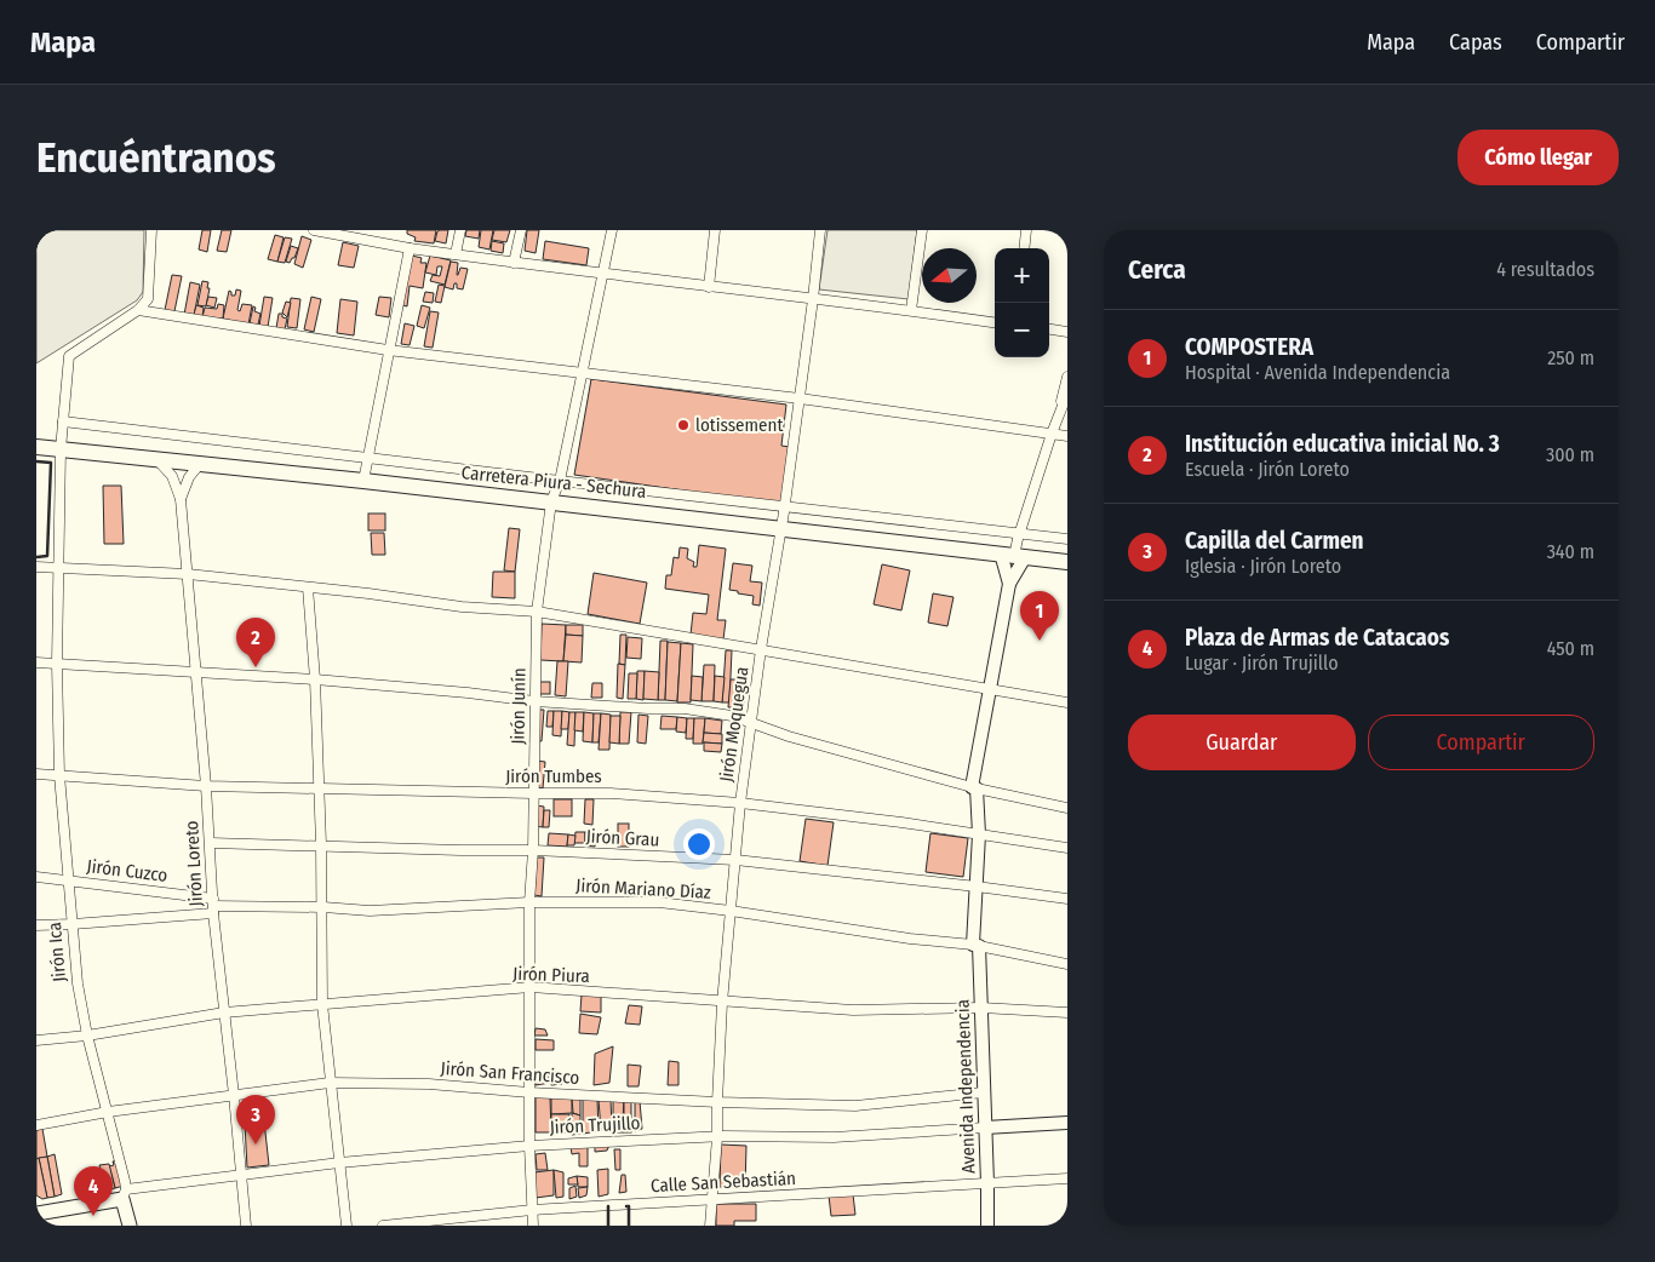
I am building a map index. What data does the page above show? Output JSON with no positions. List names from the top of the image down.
{
  "streets": {
    "main road": ["Carretera Piura - Sechura", "Jirón Ica", "Jirón Trujillo"],
    "street": [
      "Jirón Junín",
      "Jirón Moquegua",
      "Jirón Tumbes",
      "Jirón Grau",
      "Jirón Loreto",
      "Jirón Cuzco",
      "Jirón Mariano Díaz",
      "Jirón Piura",
      "Jirón San Francisco",
      "Avenida Independencia",
      "Calle San Sebastián"
    ]
  },
  "crossings": [
    ["Carretera Piura - Sechura", "Jirón Junín"],
    ["Carretera Piura - Sechura", "Jirón Moquegua"],
    ["Carretera Piura - Sechura", "Jirón Loreto"],
    ["Carretera Piura - Sechura", "Jirón Ica"],
    ["Carretera Piura - Sechura", "Avenida Independencia"],
    ["Jirón Junín", "Jirón Tumbes"],
    ["Jirón Junín", "Jirón Grau"],
    ["Jirón Junín", "Jirón Mariano Díaz"],
    ["Jirón Junín", "Jirón Piura"],
    ["Jirón Junín", "Jirón San Francisco"],
    ["Jirón Junín", "Jirón Trujillo"],
    ["Jirón Junín", "Calle San Sebastián"],
    ["Jirón Moquegua", "Jirón Tumbes"],
    ["Jirón Moquegua", "Jirón Grau"],
    ["Jirón Moquegua", "Jirón Mariano Díaz"],
    ["Jirón Moquegua", "Jirón Piura"],
    ["Jirón Moquegua", "Jirón San Francisco"],
    ["Jirón Moquegua", "Jirón Trujillo"],
    ["Jirón Moquegua", "Calle San Sebastián"],
    ["Jirón Tumbes", "Jirón Loreto"],
    ["Jirón Tumbes", "Jirón Ica"],
    ["Jirón Tumbes", "Avenida Independencia"],
    ["Jirón Grau", "Jirón Loreto"],
    ["Jirón Grau", "Avenida Independencia"],
    ["Jirón Loreto", "Jirón Cuzco"],
    ["Jirón Loreto", "Jirón Mariano Díaz"],
    ["Jirón Loreto", "Jirón Piura"],
    ["Jirón Loreto", "Jirón San Francisco"],
    ["Jirón Loreto", "Jirón Trujillo"],
    ["Jirón Cuzco", "Jirón Mariano Díaz"],
    ["Jirón Cuzco", "Jirón Ica"],
    ["Jirón Mariano Díaz", "Jirón Ica"],
    ["Jirón Mariano Díaz", "Avenida Independencia"],
    ["Jirón Ica", "Jirón Piura"],
    ["Jirón Ica", "Jirón San Francisco"],
    ["Jirón Ica", "Jirón Trujillo"],
    ["Jirón Piura", "Avenida Independencia"],
    ["Jirón San Francisco", "Avenida Independencia"],
    ["Avenida Independencia", "Jirón Trujillo"],
    ["Avenida Independencia", "Calle San Sebastián"]
  ],
  "places": ["lotissement"],
  "north": "left",
  "page": {
    "header": "Mapa",
    "nav": ["Mapa", "Capas", "Compartir"],
    "buttons": [
      "Cómo llegar",
      ["Guardar", "Compartir"]
    ],
    "title": "Encuéntranos",
    "heading": ["Cerca", "4 resultados"],
    "map_buttons": ["+", "−"],
    "list": [
      {
        "mark": "1",
        "name": "COMPOSTERA",
        "note": "Hospital · Avenida Independencia",
        "value": "250 m"
      },
      {
        "mark": "2",
        "name": "Institución educativa inicial No. 3",
        "note": "Escuela · Jirón Loreto",
        "value": "300 m"
      },
      {
        "mark": "3",
        "name": "Capilla del Carmen",
        "note": "Iglesia · Jirón Loreto",
        "value": "340 m"
      },
      {
        "mark": "4",
        "name": "Plaza de Armas de Catacaos",
        "note": "Lugar · Jirón Trujillo",
        "value": "450 m"
      }
    ],
    "pins": [
      "1",
      "2",
      "3",
      "4"
    ]
  }
}
